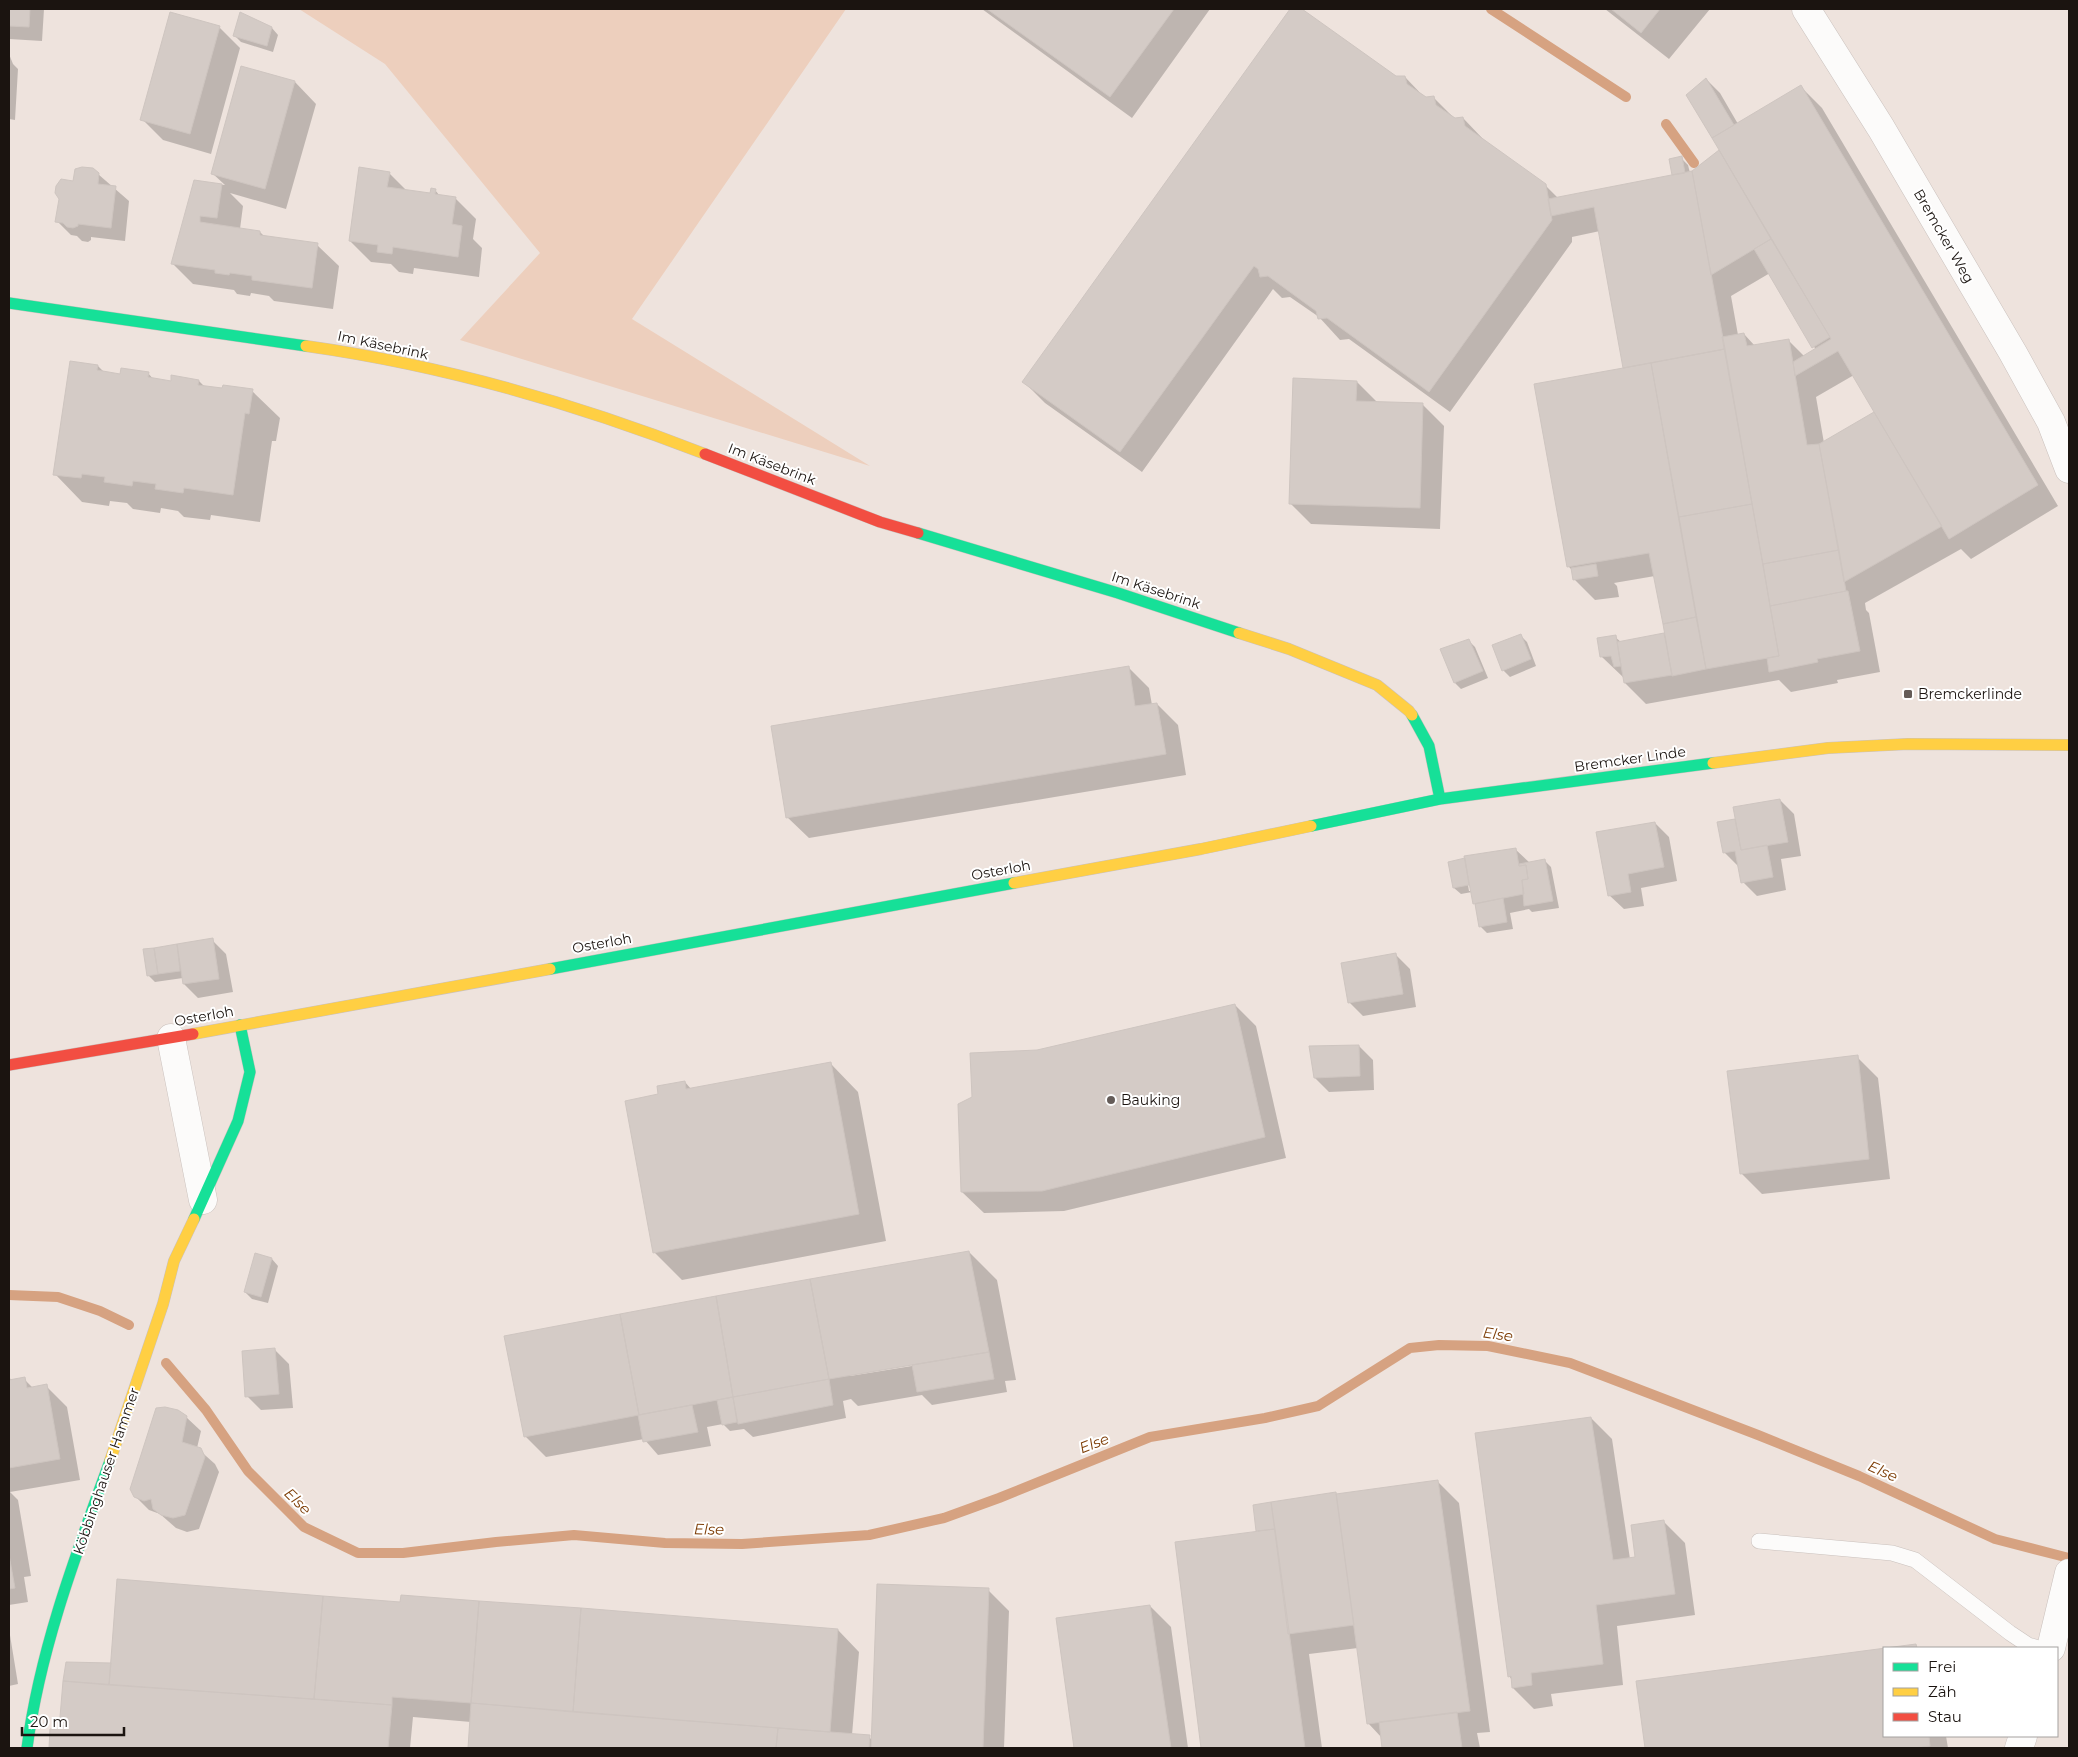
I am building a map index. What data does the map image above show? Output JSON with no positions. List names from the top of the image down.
{
  "streets": {
    "street": [
      "Bremcker Weg",
      "Im Käsebrink",
      "Bremcker Linde",
      "Osterloh",
      "Köbbinghauser Hammer"
    ]
  },
  "crossings": [
    ["Im Käsebrink", "Bremcker Linde"],
    ["Bremcker Linde", "Osterloh"],
    ["Osterloh", "Köbbinghauser Hammer"]
  ],
  "water": ["Else"],
  "places": {
    "transit": ["Bremckerlinde"],
    "other": ["Bauking"]
  },
  "legend": ["Frei", "Zäh", "Stau"],
  "scale_bar": "20 m"
}
